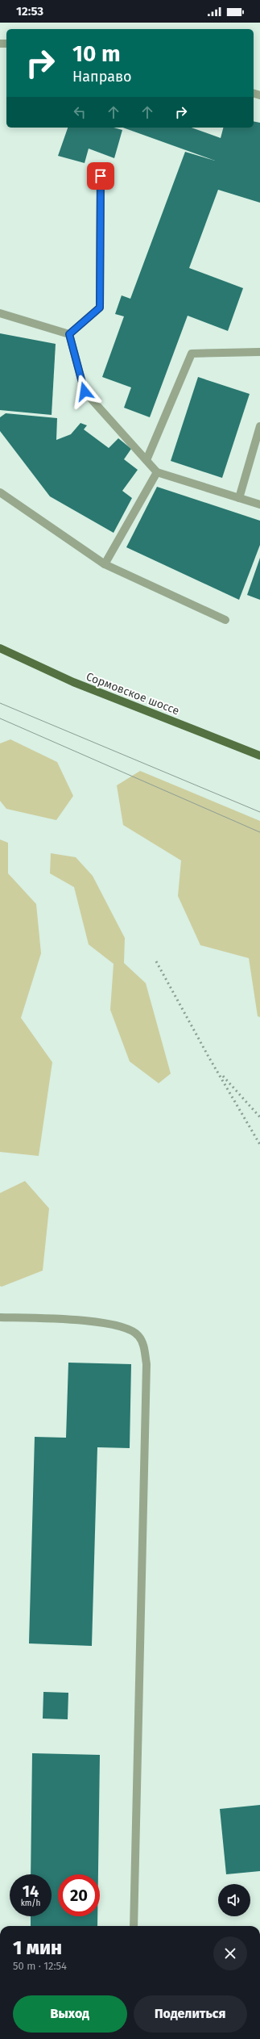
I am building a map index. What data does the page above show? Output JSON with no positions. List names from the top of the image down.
{
  "streets": {
    "main road": ["Сормовское шоссе"]
  },
  "page": {
    "status": "12:53",
    "turn": ["10 m", "Направо"],
    "speed": "14 km/h",
    "limit": "20",
    "heading": ["1 мин", "50 m · 12:54"],
    "buttons": ["Выход", "Поделиться"]
  }
}
